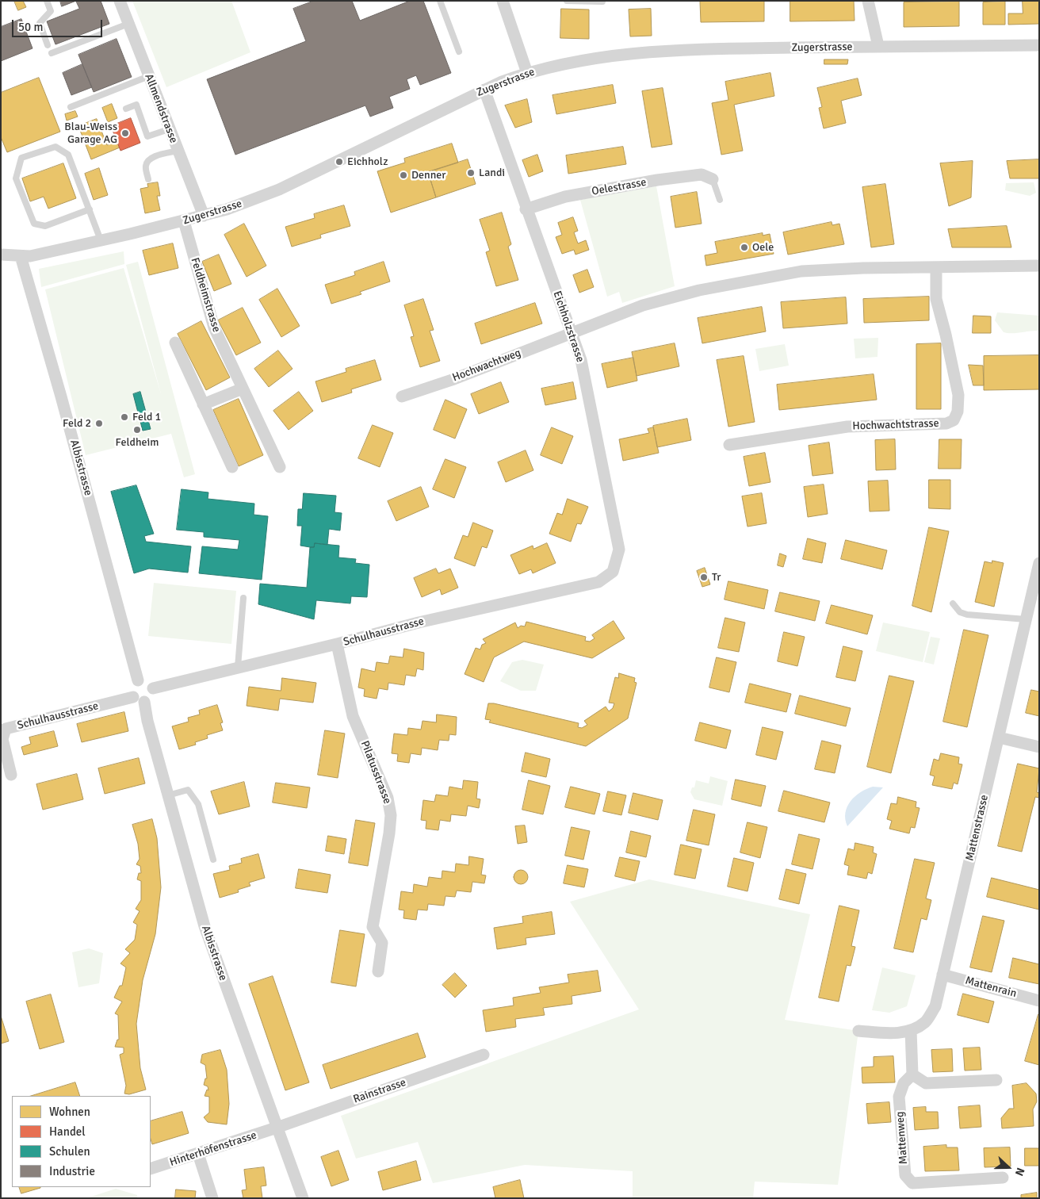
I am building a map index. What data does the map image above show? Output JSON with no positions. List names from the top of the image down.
{
  "streets": {
    "street": [
      "Zugerstrasse",
      "Allmendstrasse",
      "Oelestrasse",
      "Feldheimstrasse",
      "Eichholzstrasse",
      "Hochwachtweg",
      "Hochwachtstrasse",
      "Albisstrasse",
      "Schulhausstrasse",
      "Pilatusstrasse",
      "Mattenstrasse",
      "Mattenrain",
      "Rainstrasse",
      "Mattenweg",
      "Hinterhöfenstrasse"
    ]
  },
  "crossings": [
    ["Zugerstrasse", "Allmendstrasse"],
    ["Zugerstrasse", "Feldheimstrasse"],
    ["Zugerstrasse", "Eichholzstrasse"],
    ["Zugerstrasse", "Albisstrasse"],
    ["Oelestrasse", "Eichholzstrasse"],
    ["Eichholzstrasse", "Hochwachtweg"],
    ["Eichholzstrasse", "Schulhausstrasse"],
    ["Albisstrasse", "Schulhausstrasse"],
    ["Albisstrasse", "Rainstrasse"],
    ["Albisstrasse", "Hinterhöfenstrasse"],
    ["Schulhausstrasse", "Pilatusstrasse"],
    ["Mattenstrasse", "Mattenrain"],
    ["Rainstrasse", "Hinterhöfenstrasse"]
  ],
  "places": [
    "Blau-Weiss Garage AG",
    "Eichholz",
    "Landi",
    "Denner",
    "Oele",
    "Feld 1",
    "Feld 2",
    "Feldheim",
    "Tr"
  ],
  "legend": [
    "Wohnen",
    "Handel",
    "Schulen",
    "Industrie"
  ],
  "scale_bar": "50 m",
  "north": "right"
}
